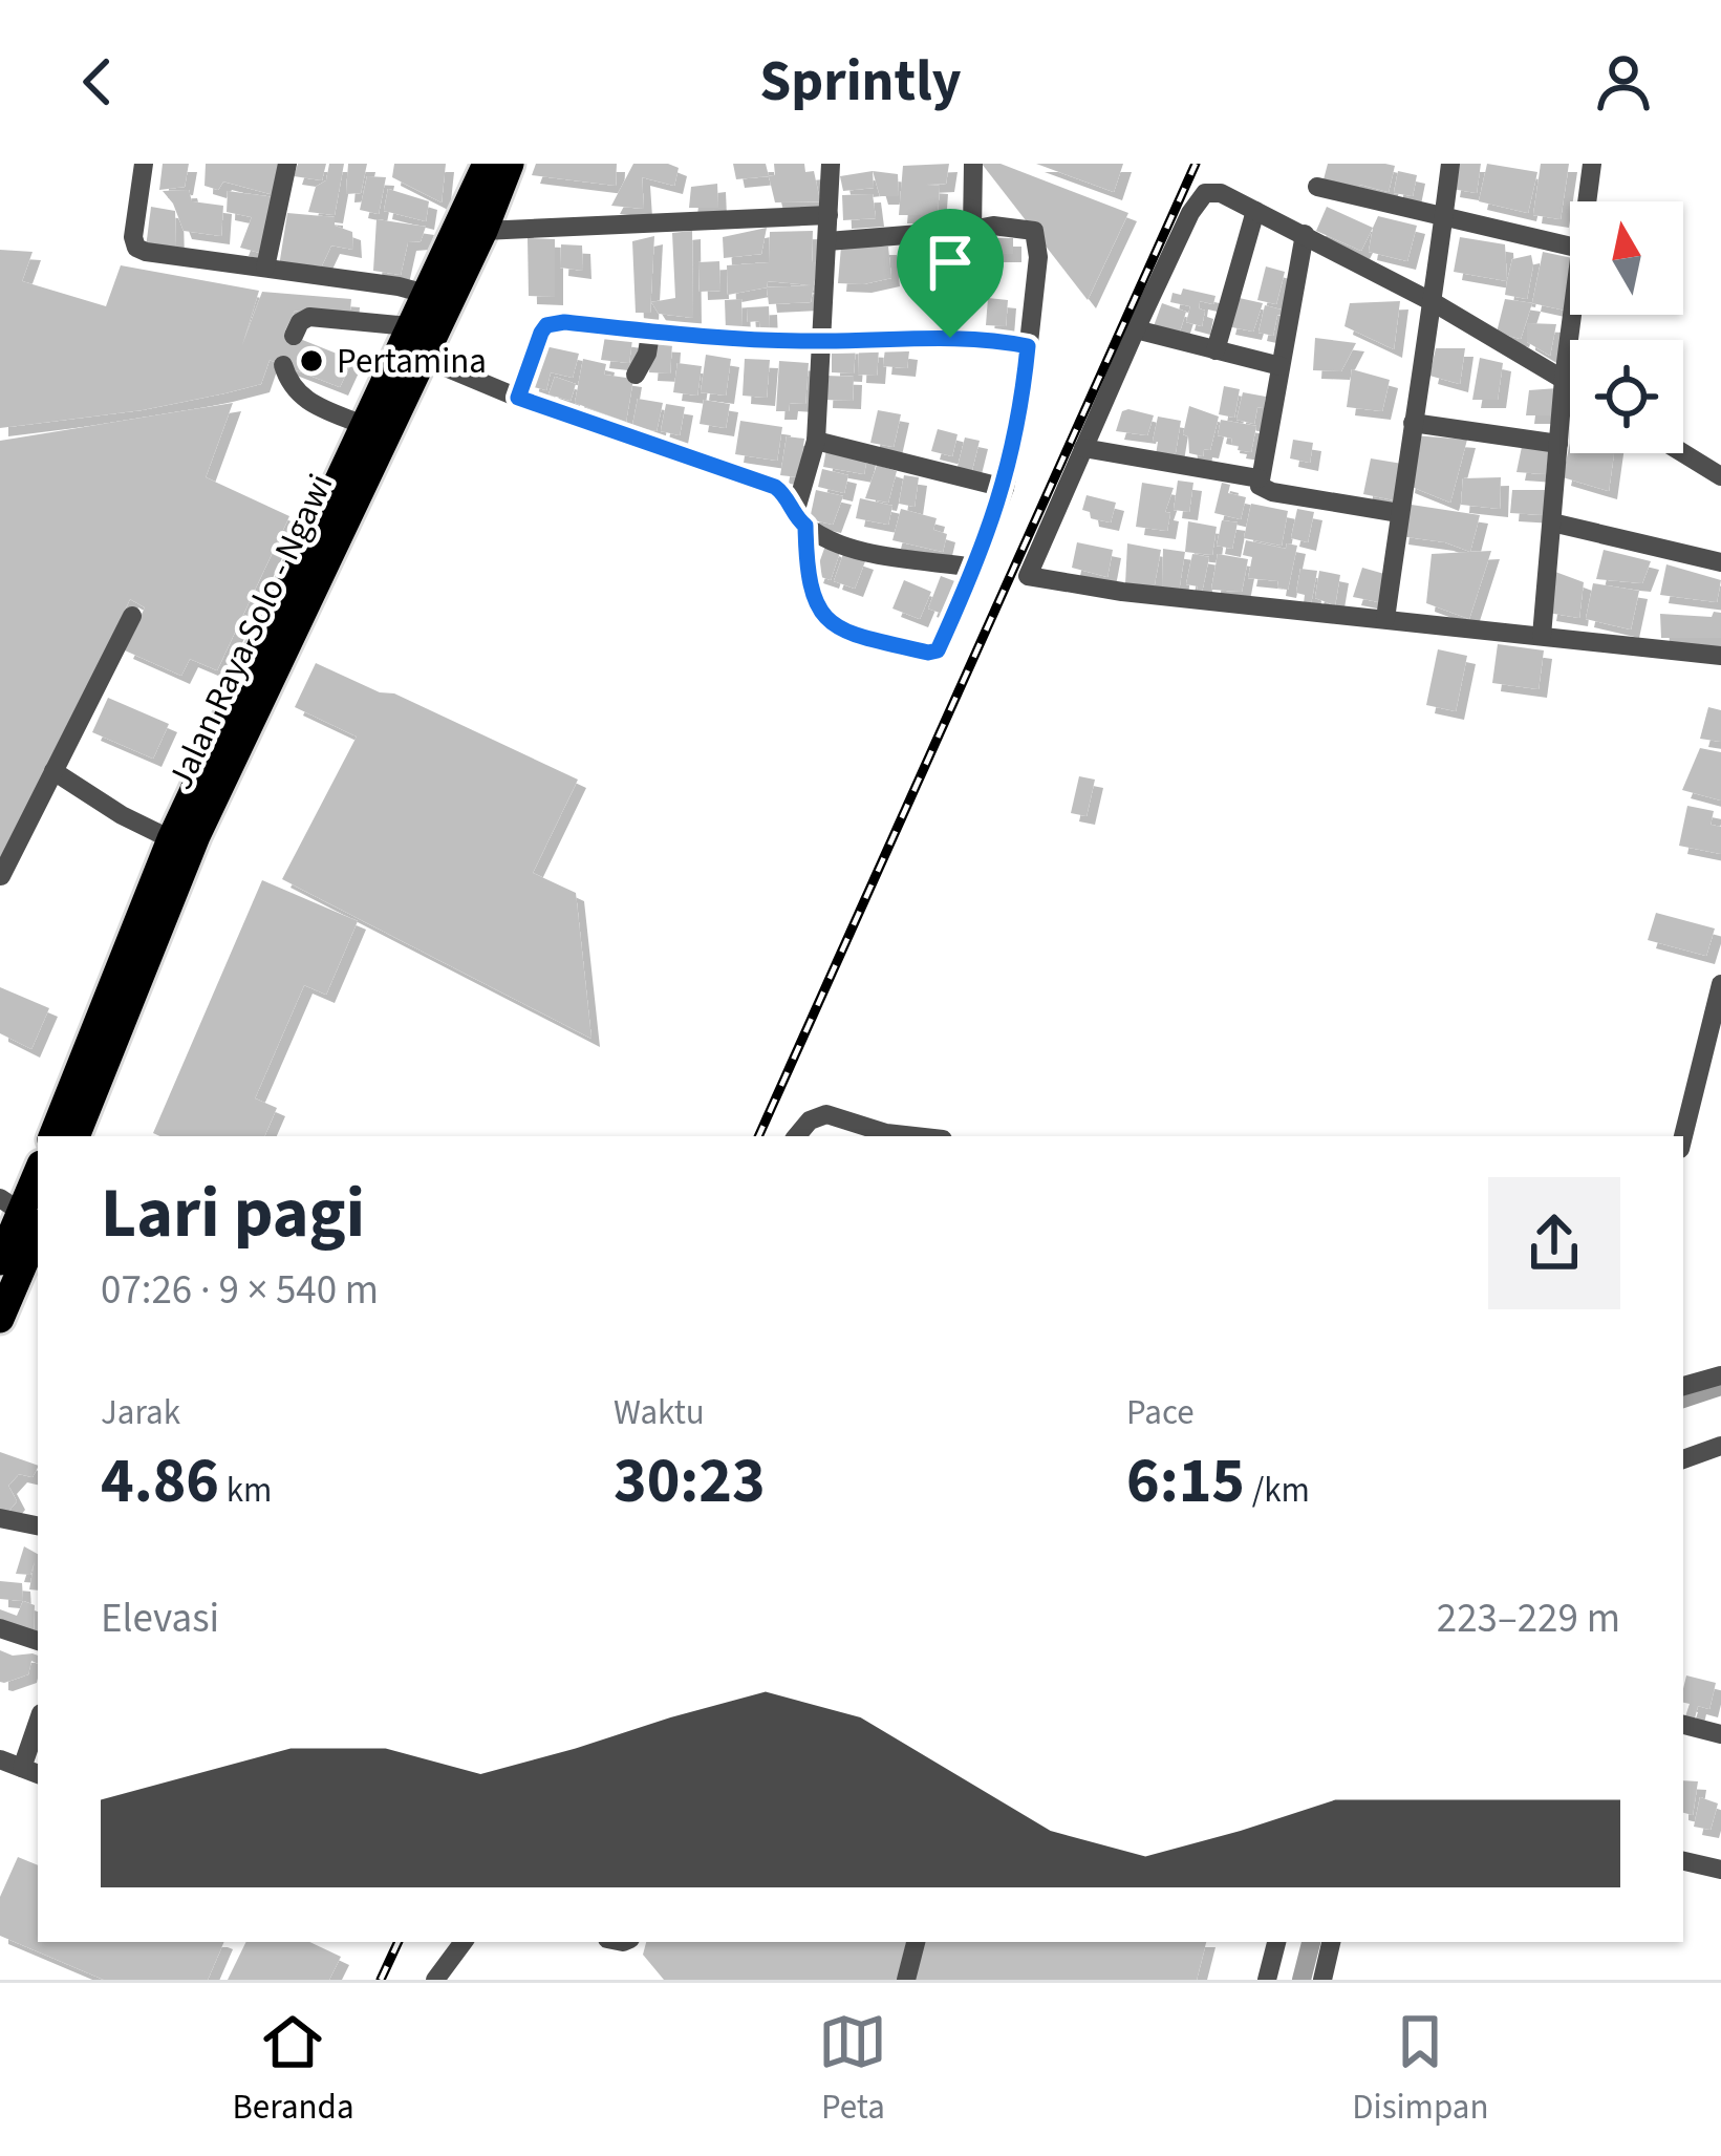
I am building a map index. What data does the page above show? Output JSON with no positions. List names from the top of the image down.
{
  "streets": {
    "highway": ["Jalan Raya Solo - Ngawi"]
  },
  "places": ["Pertamina"],
  "north": "top",
  "page": {
    "header": "Sprintly",
    "heading": ["Lari pagi", "07:26 · 9 × 540 m"],
    "stats": [
      ["Jarak", "4.86 km"],
      ["Waktu", "30:23"],
      ["Pace", "6:15 /km"]
    ],
    "chart": ["Elevasi", "223–229 m"],
    "tabs": ["Beranda", "Peta", "Disimpan"]
  }
}
